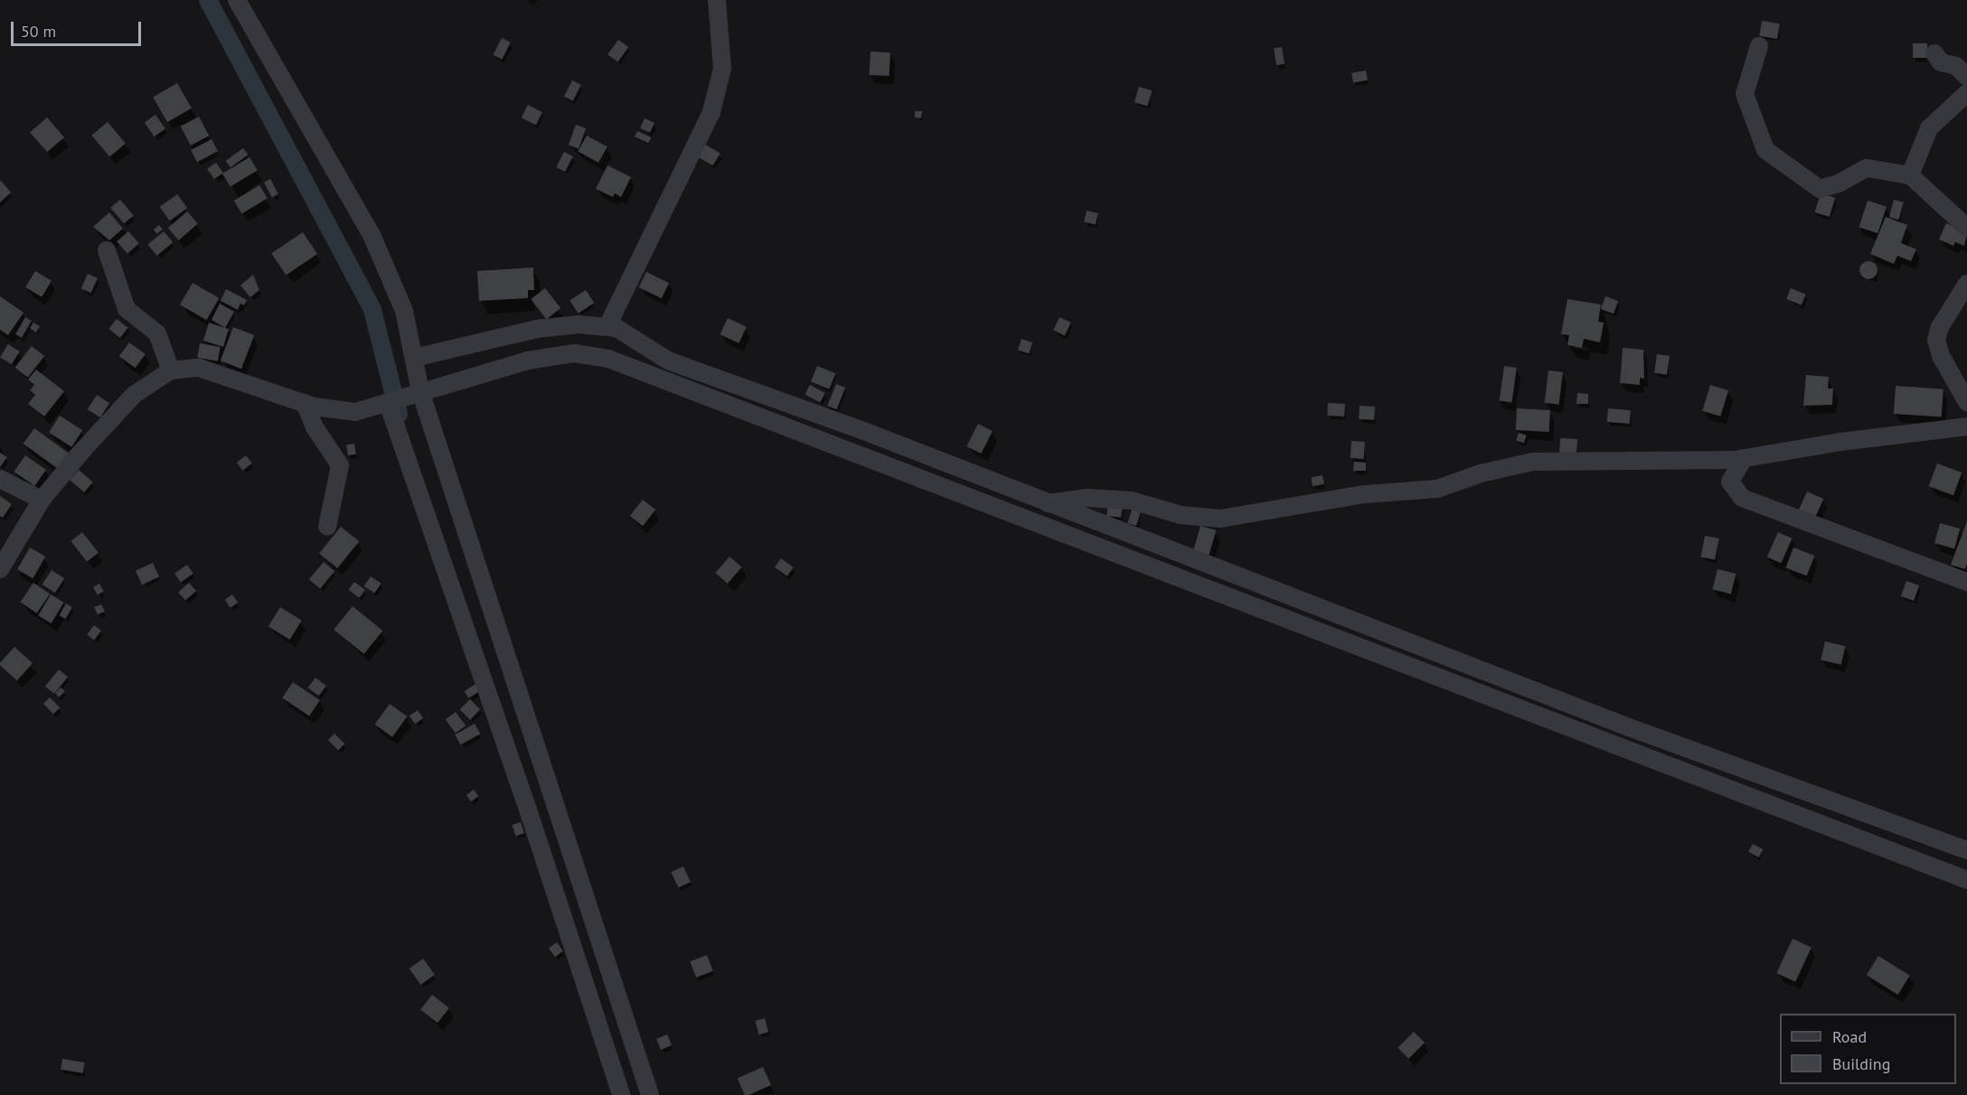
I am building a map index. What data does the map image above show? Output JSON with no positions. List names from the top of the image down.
{
  "legend": ["Road", "Building"],
  "scale_bar": "50 m"
}
